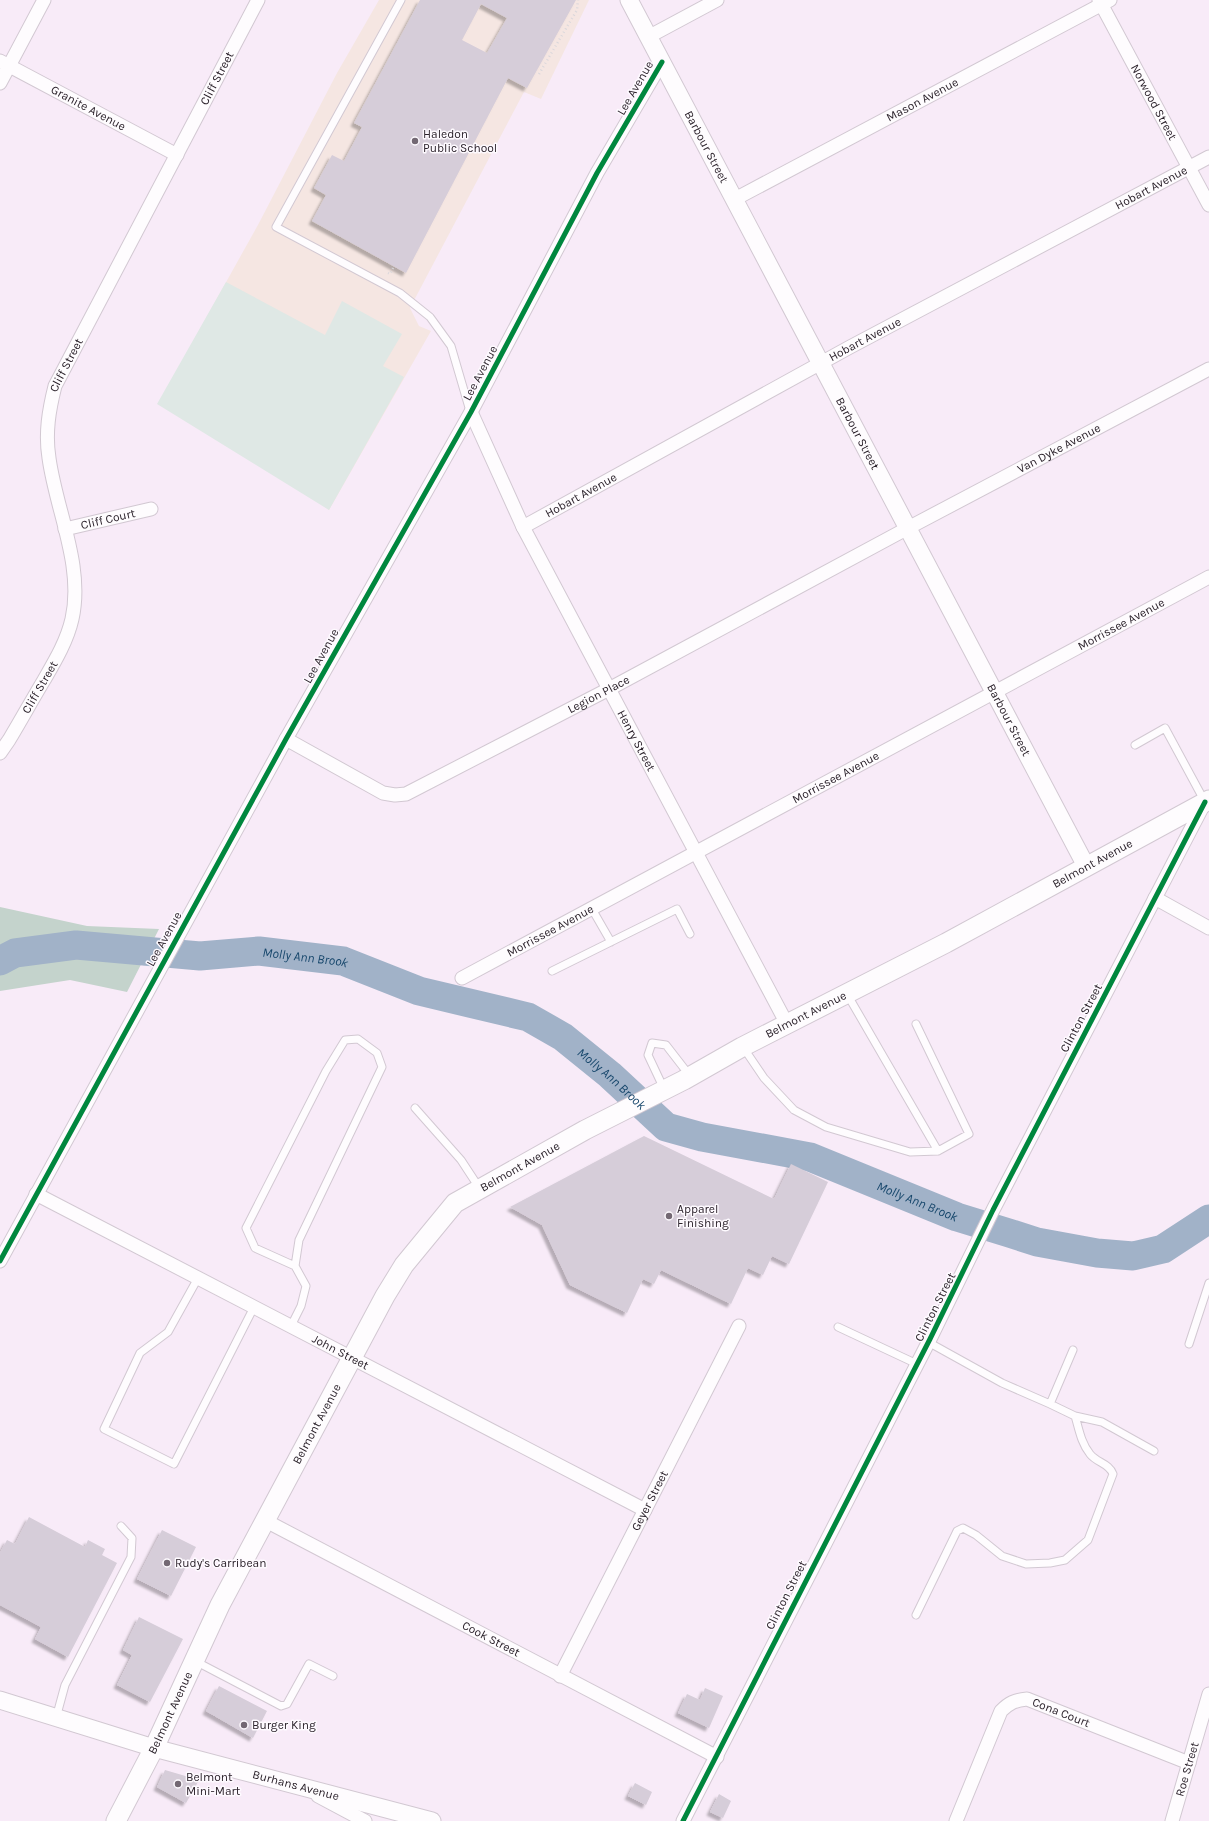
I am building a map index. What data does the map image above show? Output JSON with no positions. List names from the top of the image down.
{
  "streets": {
    "main road": ["Belmont Avenue"],
    "street": [
      "Cliff Street",
      "Lee Avenue",
      "Mason Avenue",
      "Norwood Street",
      "Granite Avenue",
      "Barbour Street",
      "Hobart Avenue",
      "Van Dyke Avenue",
      "Cliff Court",
      "Morrissee Avenue",
      "Legion Place",
      "Henry Street",
      "Clinton Street",
      "John Street",
      "Geyer Street",
      "Cook Street",
      "Cona Court",
      "Roe Street",
      "Burhans Avenue"
    ]
  },
  "crossings": [
    ["Cliff Street", "Granite Avenue"],
    ["Cliff Street", "Cliff Court"],
    ["Lee Avenue", "Barbour Street"],
    ["Lee Avenue", "Legion Place"],
    ["Lee Avenue", "Henry Street"],
    ["Lee Avenue", "John Street"],
    ["Mason Avenue", "Norwood Street"],
    ["Mason Avenue", "Barbour Street"],
    ["Norwood Street", "Hobart Avenue"],
    ["Barbour Street", "Hobart Avenue"],
    ["Barbour Street", "Van Dyke Avenue"],
    ["Barbour Street", "Morrissee Avenue"],
    ["Barbour Street", "Legion Place"],
    ["Barbour Street", "Belmont Avenue"],
    ["Hobart Avenue", "Henry Street"],
    ["Van Dyke Avenue", "Legion Place"],
    ["Morrissee Avenue", "Henry Street"],
    ["Legion Place", "Henry Street"],
    ["Henry Street", "Belmont Avenue"],
    ["Belmont Avenue", "Clinton Street"],
    ["Belmont Avenue", "John Street"],
    ["Belmont Avenue", "Cook Street"],
    ["Belmont Avenue", "Burhans Avenue"],
    ["Clinton Street", "Cook Street"],
    ["John Street", "Geyer Street"],
    ["Geyer Street", "Cook Street"],
    ["Cona Court", "Roe Street"]
  ],
  "water": ["Molly Ann Brook"],
  "places": [
    "Haledon Public School",
    "Apparel Finishing",
    "Rudy's Carribean",
    "Burger King",
    "Belmont Mini-Mart"
  ]
}
